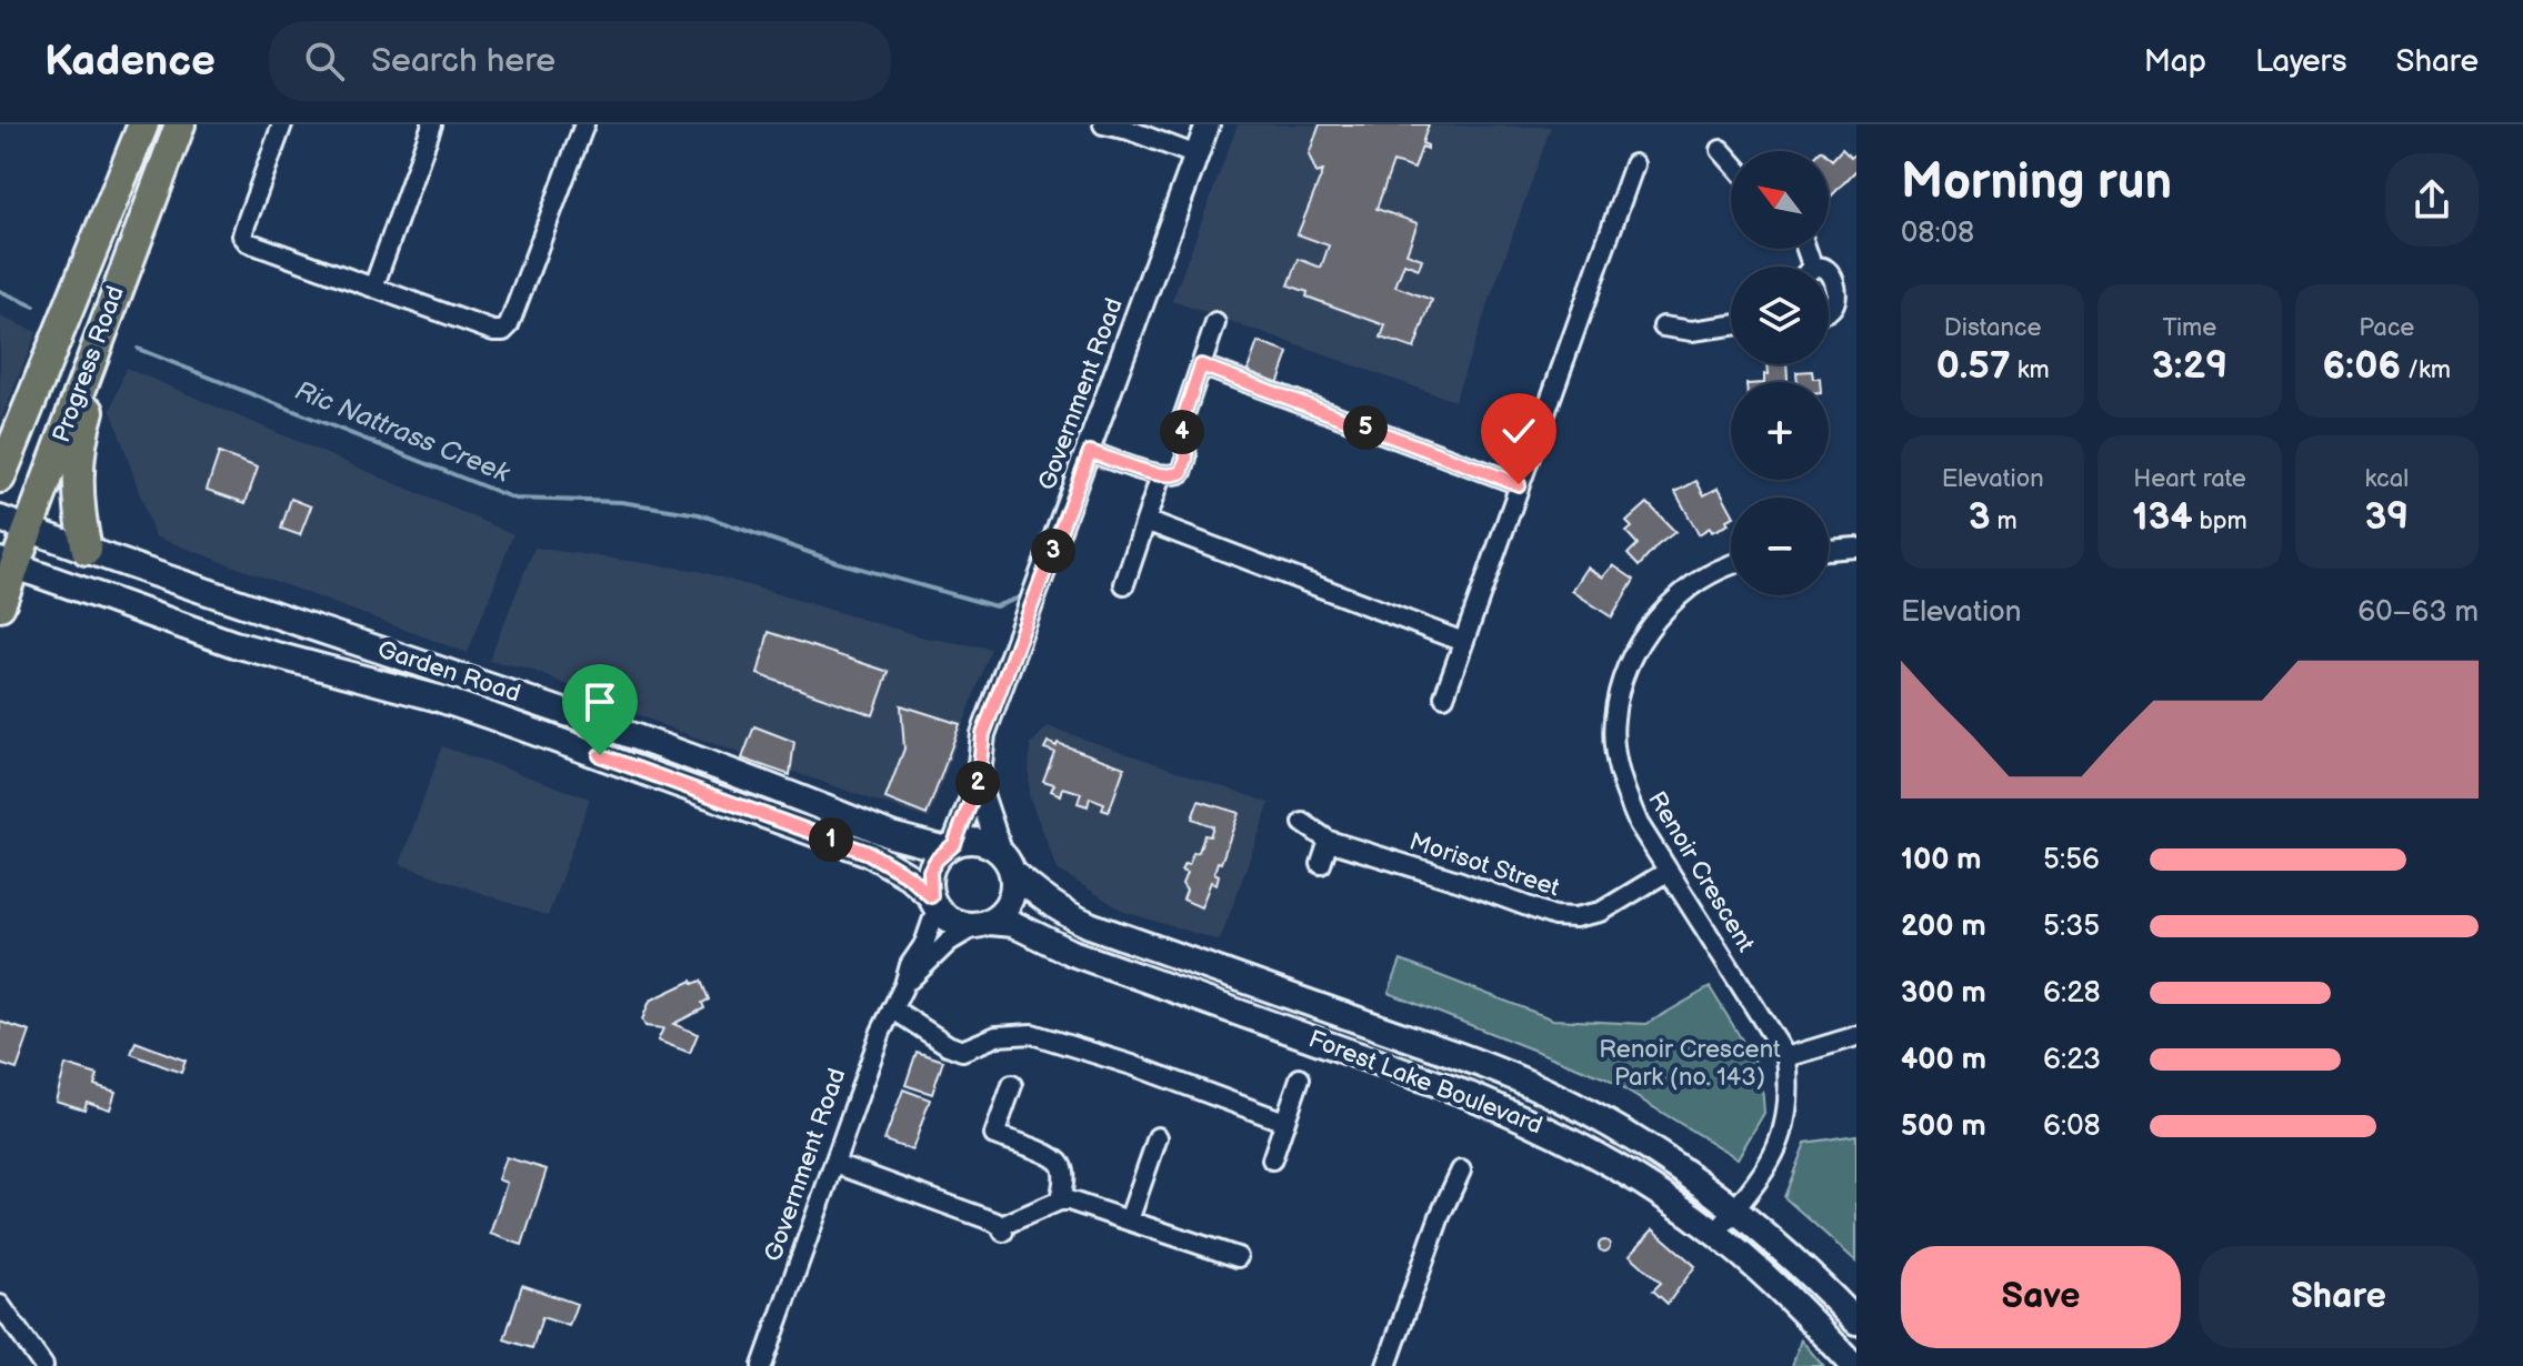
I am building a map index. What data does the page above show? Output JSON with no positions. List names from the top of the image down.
{
  "streets": {
    "main road": ["Progress Road", "Garden Road", "Forest Lake Boulevard"],
    "street": ["Government Road", "Morisot Street", "Renoir Crescent"]
  },
  "crossings": [
    ["Progress Road", "Garden Road"],
    ["Government Road", "Garden Road"],
    ["Government Road", "Forest Lake Boulevard"],
    ["Garden Road", "Forest Lake Boulevard"],
    ["Morisot Street", "Renoir Crescent"]
  ],
  "water": ["Ric Nattrass Creek"],
  "parks": ["Renoir Crescent Park (no. 143)"],
  "north": "top left",
  "page": {
    "header": "Kadence",
    "search": "Search here",
    "nav": ["Map", "Layers", "Share"],
    "heading": ["Morning run", "08:08"],
    "map_buttons": ["+", "−"],
    "stats": [
      ["Distance", "0.57 km"],
      ["Time", "3:29"],
      ["Pace", "6:06 /km"],
      ["Elevation", "3 m"],
      ["Heart rate", "134 bpm"],
      ["kcal", "39"]
    ],
    "pins": [
      "5",
      "4",
      "3",
      "2",
      "1"
    ],
    "chart": ["Elevation", "60–63 m"],
    "list": [
      {
        "name": "100 m",
        "note": "5:56"
      },
      {
        "name": "200 m",
        "note": "5:35"
      },
      {
        "name": "300 m",
        "note": "6:28"
      },
      {
        "name": "400 m",
        "note": "6:23"
      },
      {
        "name": "500 m",
        "note": "6:08"
      }
    ],
    "buttons": ["Save", "Share"]
  }
}
